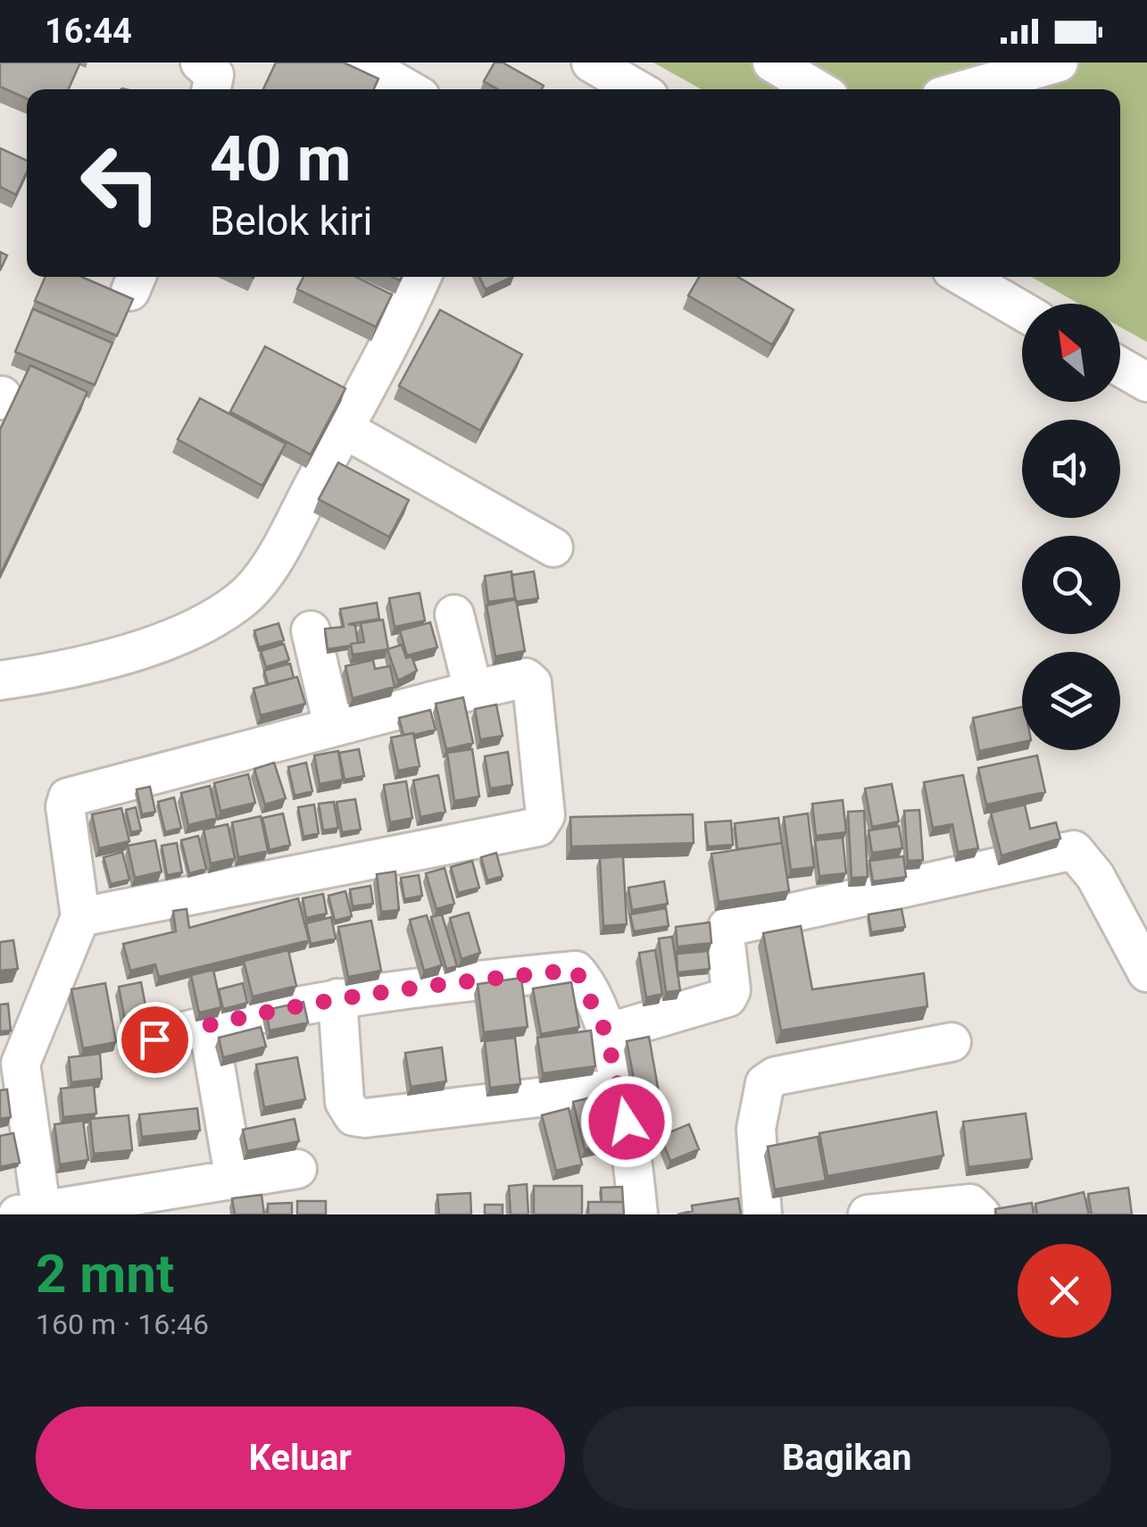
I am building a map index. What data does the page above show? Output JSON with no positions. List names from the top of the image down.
{
  "north": "top left",
  "page": {
    "status": "16:44",
    "turn": ["40 m", "Belok kiri"],
    "heading": ["2 mnt", "160 m · 16:46"],
    "buttons": ["Keluar", "Bagikan"]
  }
}
